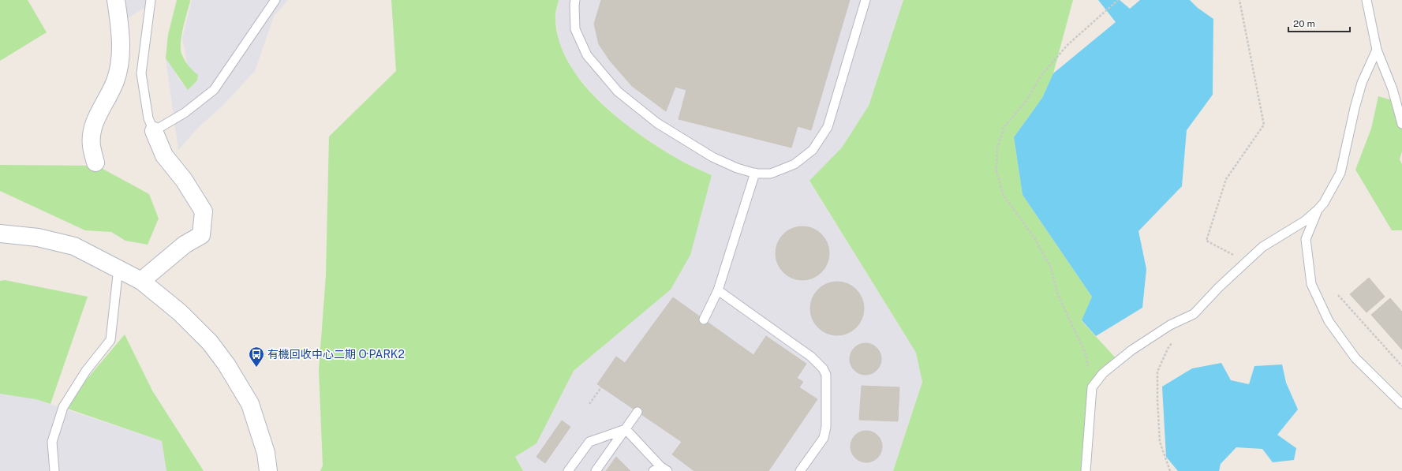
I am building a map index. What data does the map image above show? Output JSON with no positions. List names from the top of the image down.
{
  "places": {
    "bus stop": ["有機回收中心二期 O·PARK2"]
  },
  "scale_bar": "20 m"
}
